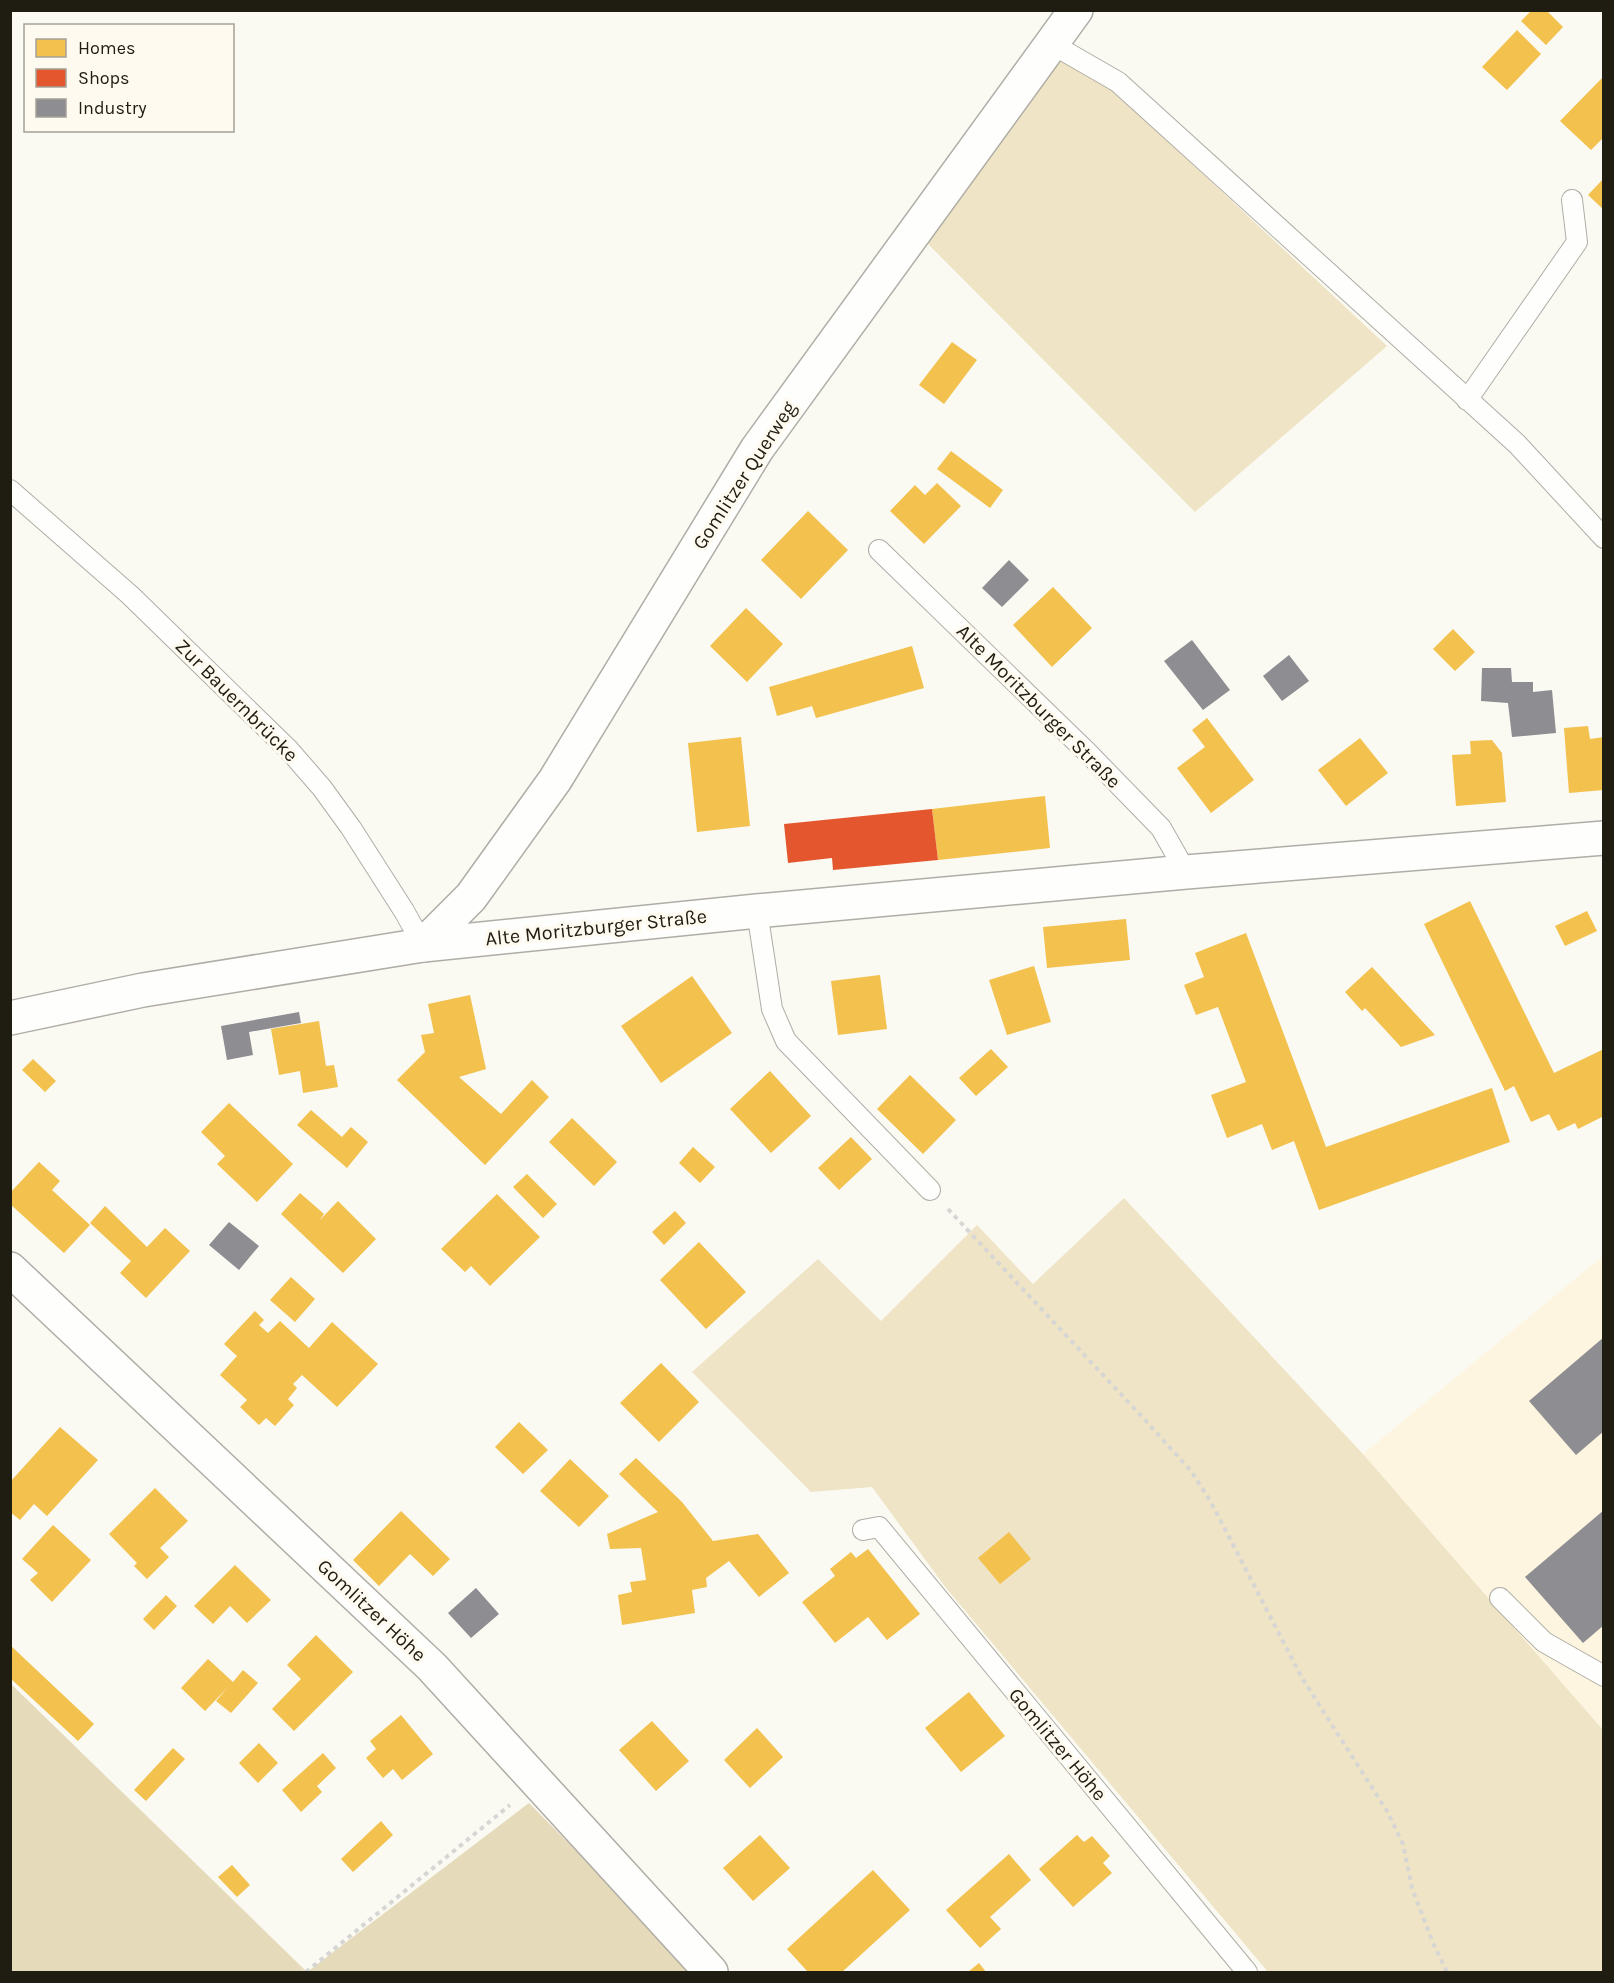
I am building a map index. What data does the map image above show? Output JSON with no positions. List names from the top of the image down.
{
  "streets": {
    "street": ["Gomlitzer Querweg", "Alte Moritzburger Straße", "Gomlitzer Höhe"],
    "lane": ["Zur Bauernbrücke"]
  },
  "crossings": [
    ["Gomlitzer Querweg", "Zur Bauernbrücke"],
    ["Gomlitzer Querweg", "Alte Moritzburger Straße"],
    ["Zur Bauernbrücke", "Alte Moritzburger Straße"]
  ],
  "legend": ["Homes", "Shops", "Industry"]
}
